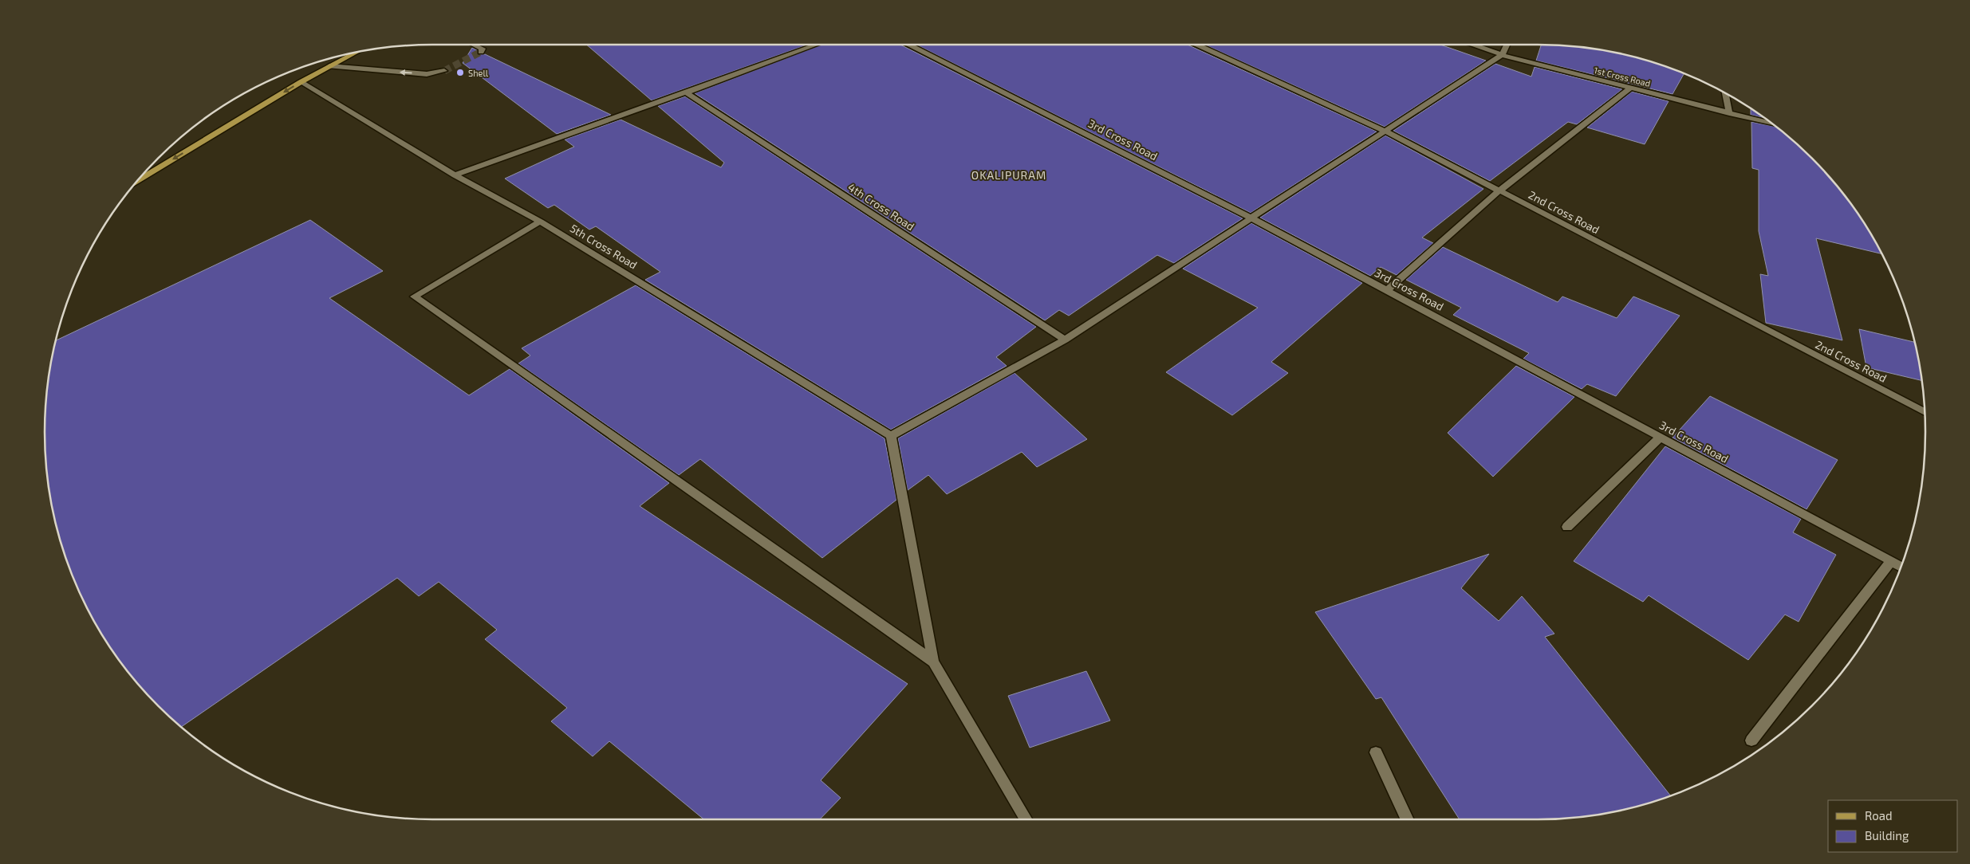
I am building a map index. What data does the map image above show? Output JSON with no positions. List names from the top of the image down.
{
  "streets": {
    "street": [
      "1st Cross Road",
      "3rd Cross Road",
      "4th Cross Road",
      "2nd Cross Road",
      "5th Cross Road"
    ]
  },
  "districts": ["OKALIPURAM"],
  "places": ["Shell"],
  "legend": ["Road", "Building"]
}
